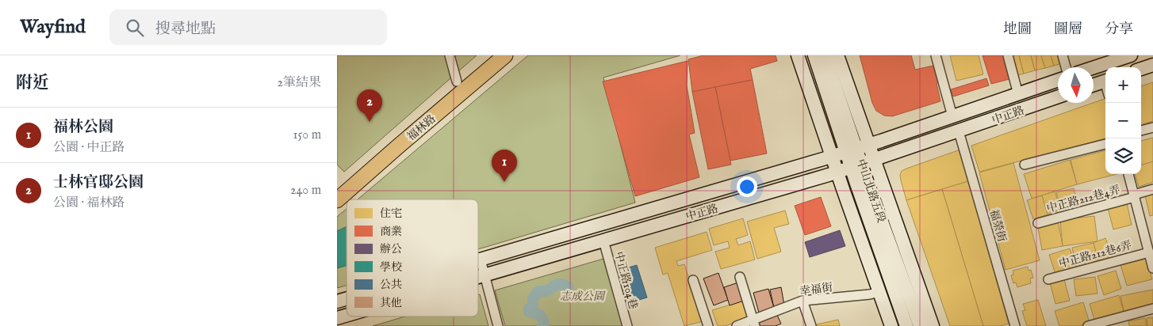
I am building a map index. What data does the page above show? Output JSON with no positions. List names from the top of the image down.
{
  "streets": {
    "main road": ["中正路", "福林路", "中山北路五段"],
    "street": [
      "中正路212巷4弄",
      "福榮街",
      "中正路212巷6弄",
      "中正路104巷",
      "幸福街"
    ]
  },
  "crossings": [
    ["中正路", "中山北路五段"],
    ["中正路", "福榮街"],
    ["中正路", "中正路104巷"]
  ],
  "parks": ["志成公園"],
  "legend": [
    "住宅",
    "商業",
    "辦公",
    "學校",
    "公共",
    "其他"
  ],
  "north": "bottom",
  "page": {
    "header": "Wayfind",
    "search": "搜尋地點",
    "nav": ["地圖", "圖層", "分享"],
    "heading": ["附近", "2筆結果"],
    "map_buttons": ["+", "−"],
    "pins": ["2", "1"],
    "list": [
      {
        "mark": "1",
        "name": "福林公園",
        "note": "公園 · 中正路",
        "value": "150 m"
      },
      {
        "mark": "2",
        "name": "士林官邸公園",
        "note": "公園 · 福林路",
        "value": "240 m"
      }
    ]
  }
}
